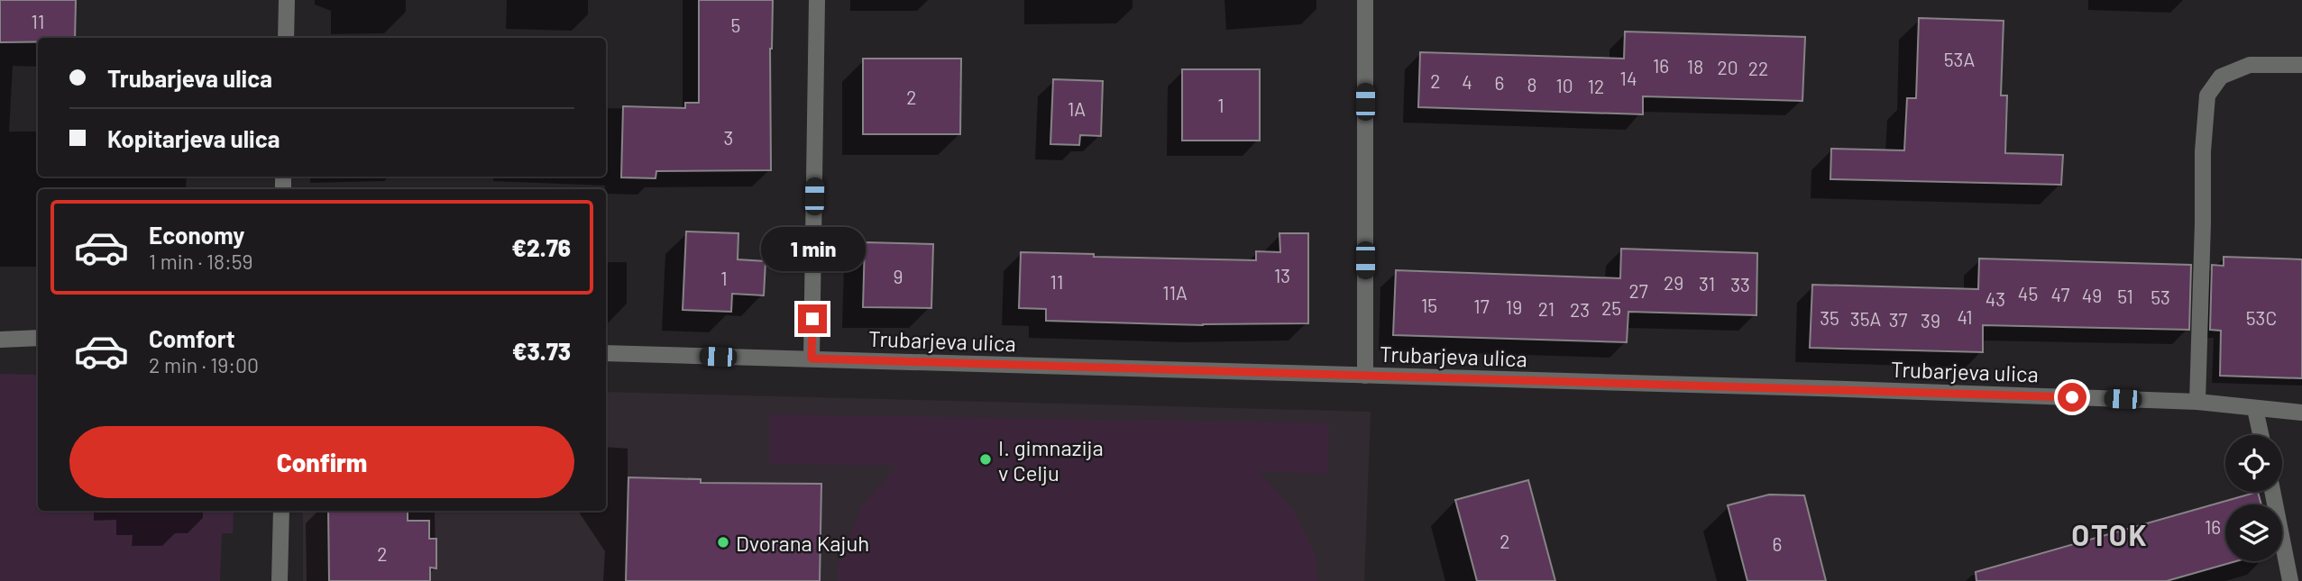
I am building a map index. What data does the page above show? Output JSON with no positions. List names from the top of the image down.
{
  "streets": {
    "street": ["Trubarjeva ulica"]
  },
  "districts": ["OTOK"],
  "places": ["I. gimnazija v Celju", "Dvorana Kajuh"],
  "house_numbers": [
    "11",
    "5",
    "53A",
    "16",
    "18",
    "20",
    "22",
    "14",
    "2",
    "4",
    "6",
    "8",
    "10",
    "12",
    "2",
    "1",
    "1A",
    "3",
    "13",
    "9",
    "1",
    "11",
    "29",
    "31",
    "33",
    "27",
    "11A",
    "45",
    "47",
    "49",
    "51",
    "53",
    "43",
    "15",
    "17",
    "19",
    "25",
    "21",
    "23",
    "41",
    "35",
    "53C",
    "35A",
    "37",
    "39",
    "16",
    "2",
    "6",
    "2"
  ],
  "page": {
    "banner": ["Trubarjeva ulica", "Kopitarjeva ulica"],
    "list": [
      {
        "name": "Economy",
        "note": "1 min · 18:59",
        "value": "€2.76"
      },
      {
        "name": "Comfort",
        "note": "2 min · 19:00",
        "value": "€3.73"
      }
    ],
    "bubble": "1 min",
    "buttons": "Confirm"
  }
}
